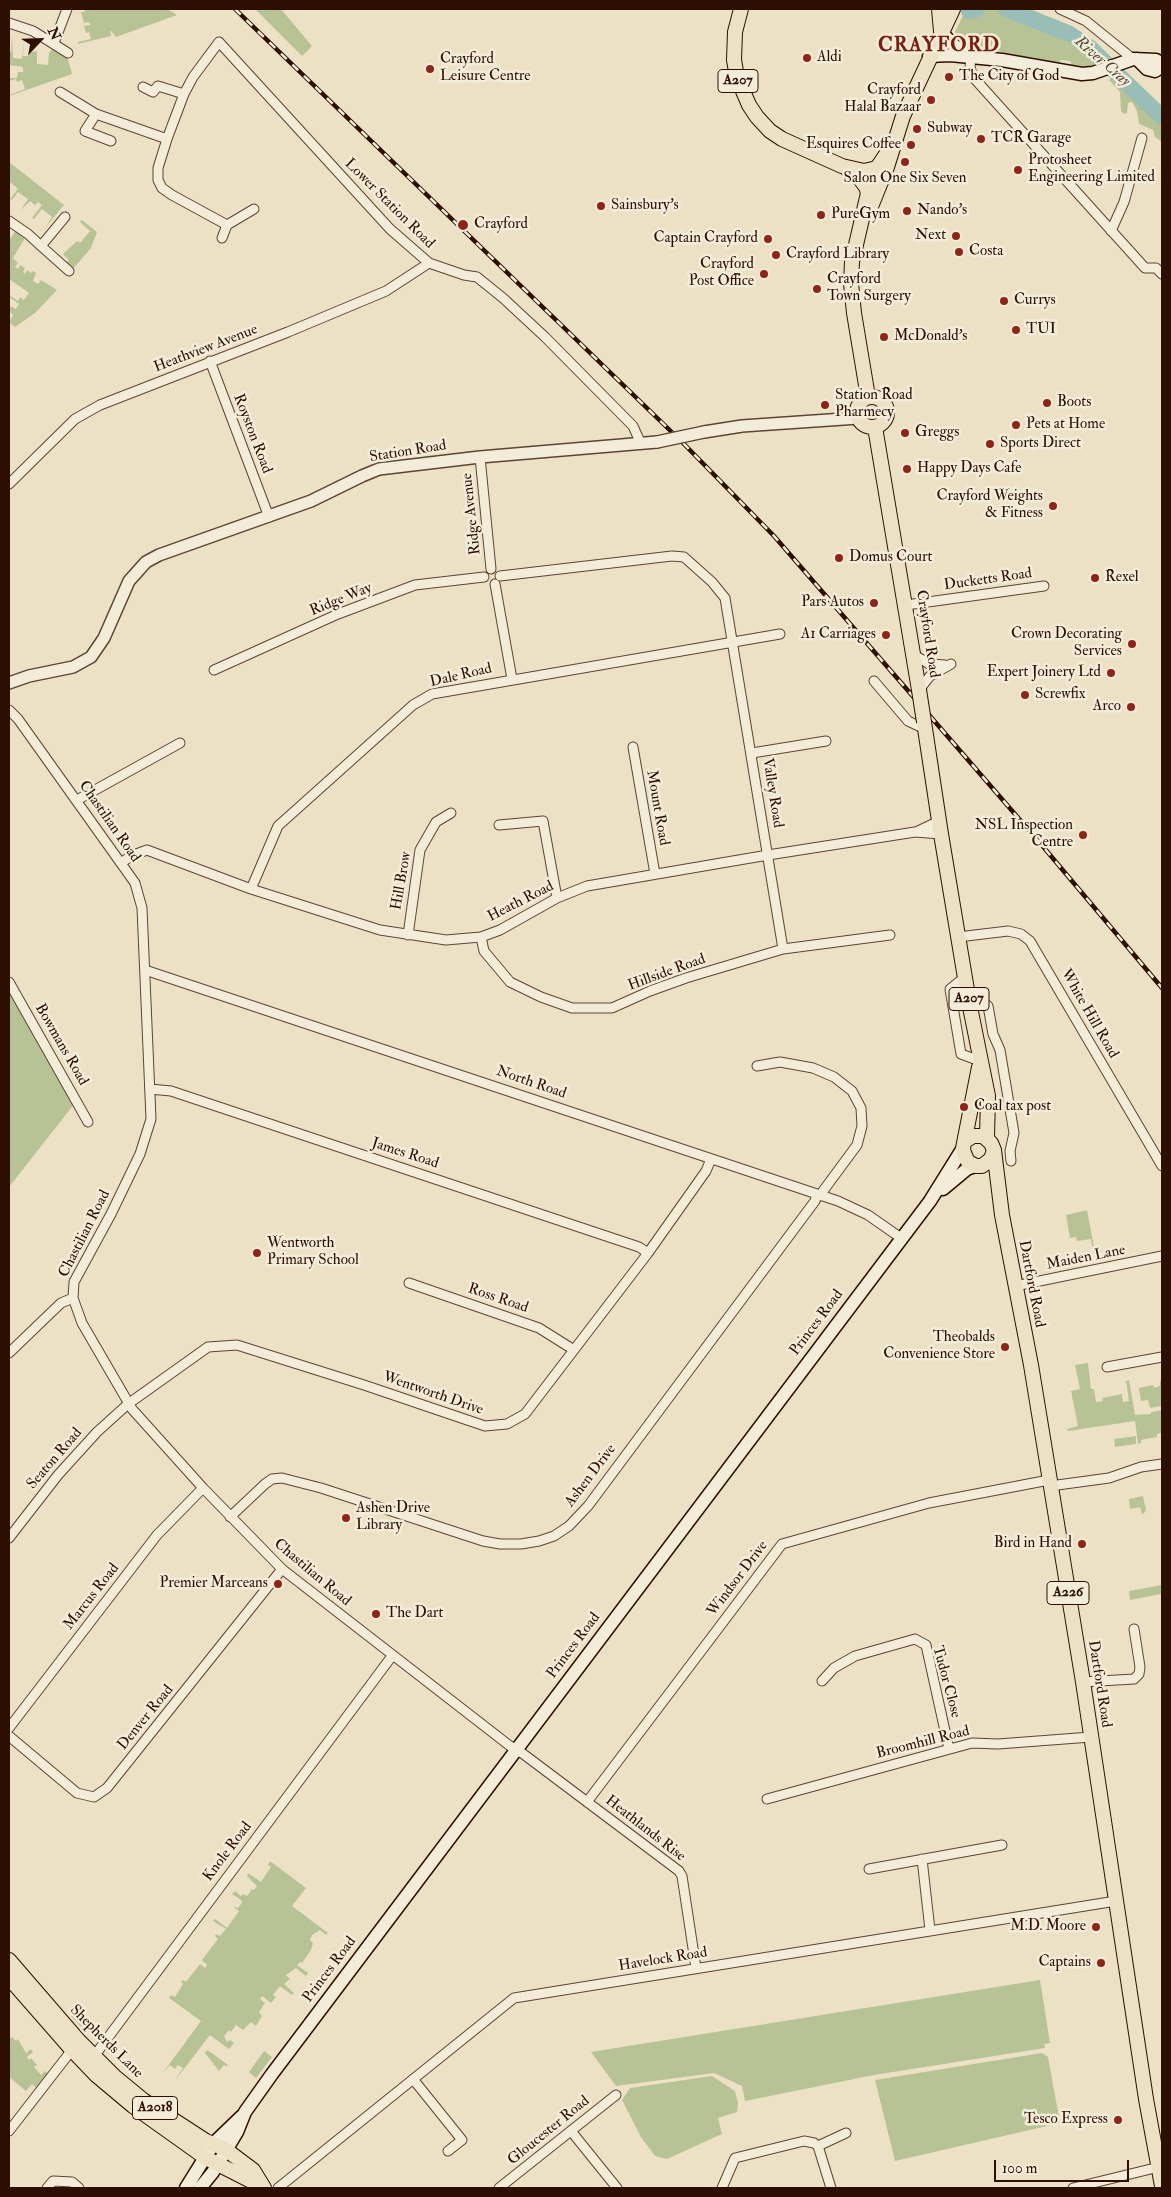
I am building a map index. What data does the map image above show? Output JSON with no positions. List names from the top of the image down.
{
  "streets": {
    "main road": [
      "A207",
      "Crayford Road",
      "Dartford Road",
      "Princes Road",
      "A226",
      "Shepherds Lane",
      "A2018"
    ],
    "street": [
      "Lower Station Road",
      "Heathview Avenue",
      "Royston Road",
      "Station Road",
      "Ridge Avenue",
      "Ducketts Road",
      "Ridge Way",
      "Dale Road",
      "Valley Road",
      "Mount Road",
      "Chastilian Road",
      "Hill Brow",
      "Heath Road",
      "Hillside Road",
      "White Hill Road",
      "Bowmans Road",
      "North Road",
      "James Road",
      "Maiden Lane",
      "Ross Road",
      "Wentworth Drive",
      "Seaton Road",
      "Ashen Drive",
      "Windsor Drive",
      "Marcus Road",
      "Tudor Close",
      "Denver Road",
      "Broomhill Road",
      "Heathlands Rise",
      "Knole Road",
      "Havelock Road",
      "Gloucester Road"
    ]
  },
  "crossings": [
    ["A207", "Station Road"],
    ["A207", "Crayford Road"],
    ["Lower Station Road", "Heathview Avenue"],
    ["Lower Station Road", "Station Road"],
    ["Heathview Avenue", "Royston Road"],
    ["Royston Road", "Station Road"],
    ["Station Road", "Ridge Avenue"],
    ["Station Road", "Crayford Road"],
    ["Ridge Avenue", "Ridge Way"],
    ["Ducketts Road", "Crayford Road"],
    ["Crayford Road", "Heath Road"],
    ["Crayford Road", "White Hill Road"],
    ["Crayford Road", "Dartford Road"],
    ["Crayford Road", "Princes Road"],
    ["Dale Road", "Valley Road"],
    ["Dale Road", "Heath Road"],
    ["Valley Road", "Heath Road"],
    ["Valley Road", "Hillside Road"],
    ["Mount Road", "Heath Road"],
    ["Chastilian Road", "Heath Road"],
    ["Chastilian Road", "North Road"],
    ["Chastilian Road", "James Road"],
    ["Chastilian Road", "Princes Road"],
    ["Chastilian Road", "Wentworth Drive"],
    ["Chastilian Road", "Seaton Road"],
    ["Chastilian Road", "Ashen Drive"],
    ["Chastilian Road", "Marcus Road"],
    ["Chastilian Road", "Denver Road"],
    ["Chastilian Road", "Heathlands Rise"],
    ["Chastilian Road", "Knole Road"],
    ["Hill Brow", "Heath Road"],
    ["Heath Road", "Hillside Road"],
    ["North Road", "Princes Road"],
    ["North Road", "Wentworth Drive"],
    ["North Road", "Ashen Drive"],
    ["James Road", "Wentworth Drive"],
    ["Maiden Lane", "Dartford Road"],
    ["Dartford Road", "Princes Road"],
    ["Dartford Road", "Windsor Drive"],
    ["Dartford Road", "Broomhill Road"],
    ["Dartford Road", "Havelock Road"],
    ["Ross Road", "Wentworth Drive"],
    ["Princes Road", "Heathlands Rise"],
    ["Princes Road", "Shepherds Lane"],
    ["Wentworth Drive", "Seaton Road"],
    ["Windsor Drive", "Heathlands Rise"],
    ["Tudor Close", "Broomhill Road"],
    ["Heathlands Rise", "Havelock Road"],
    ["Knole Road", "Shepherds Lane"]
  ],
  "districts": ["CRAYFORD"],
  "water": ["River Cray"],
  "places": [
    "Aldi",
    "Crayford Leisure Centre",
    "The City of God",
    "Crayford Halal Bazaar",
    "Subway",
    "TCR Garage",
    "Esquires Coffee",
    "Salon One Six Seven",
    "Protosheet Engineering Limited",
    "Sainsbury's",
    "Nando's",
    "PureGym",
    "Crayford",
    "Next",
    "Captain Crayford",
    "Costa",
    "Crayford Library",
    "Crayford Post Office",
    "Crayford Town Surgery",
    "Currys",
    "TUI",
    "McDonald's",
    "Boots",
    "Station Road Pharmecy",
    "Pets at Home",
    "Greggs",
    "Sports Direct",
    "Happy Days Cafe",
    "Crayford Weights & Fitness",
    "Domus Court",
    "Rexel",
    "Pars Autos",
    "A1 Carriages",
    "Crown Decorating Services",
    "Expert Joinery Ltd",
    "Screwfix",
    "Arco",
    "NSL Inspection Centre",
    "Coal tax post",
    "Wentworth Primary School",
    "Theobalds Convenience Store",
    "Ashen Drive Library",
    "Bird in Hand",
    "Premier Marceans",
    "The Dart",
    "M.D. Moore",
    "Captains",
    "Tesco Express"
  ],
  "scale_bar": "100 m",
  "north": "top right"
}
